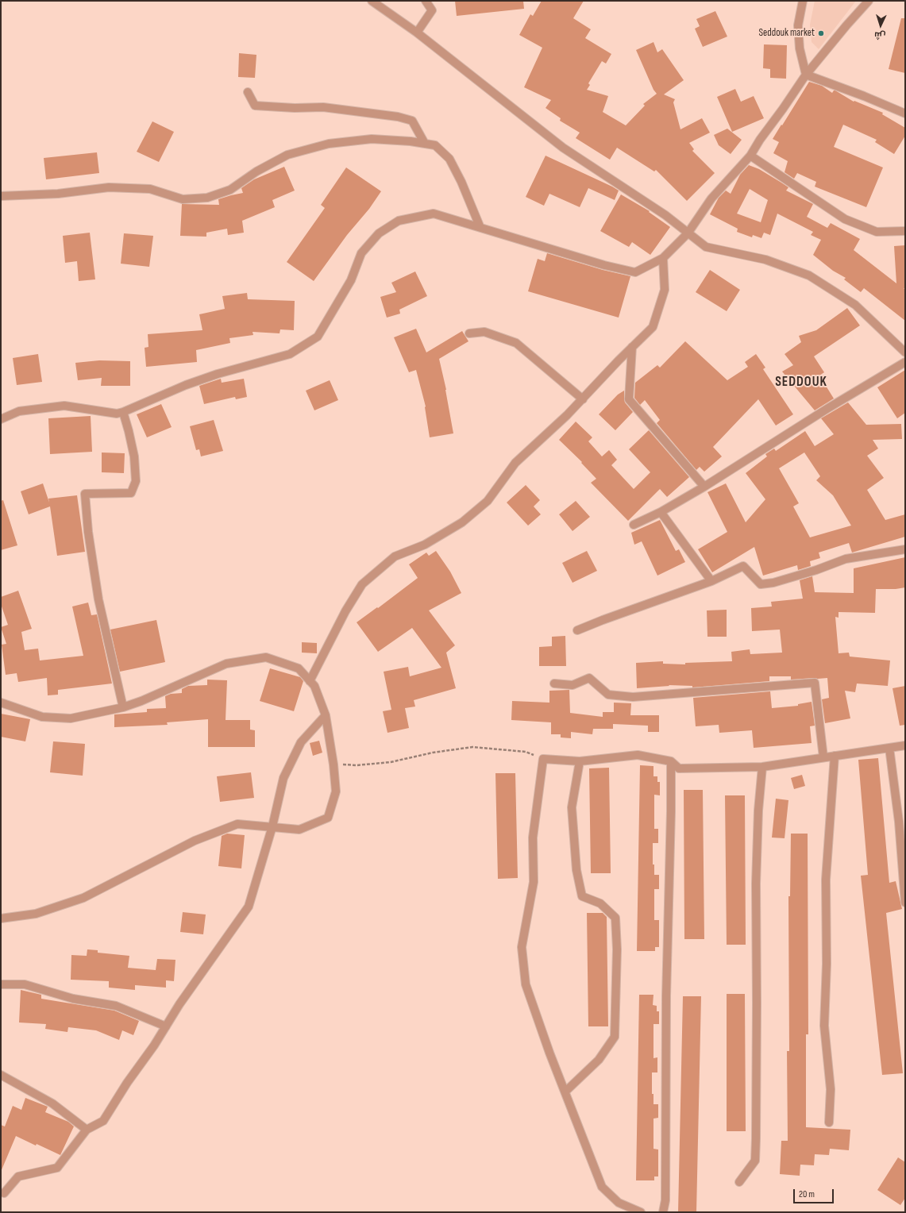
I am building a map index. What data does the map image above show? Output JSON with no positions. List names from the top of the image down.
{
  "districts": ["SEDDOUK"],
  "places": ["Seddouk market"],
  "scale_bar": "20 m",
  "north": "bottom"
}
